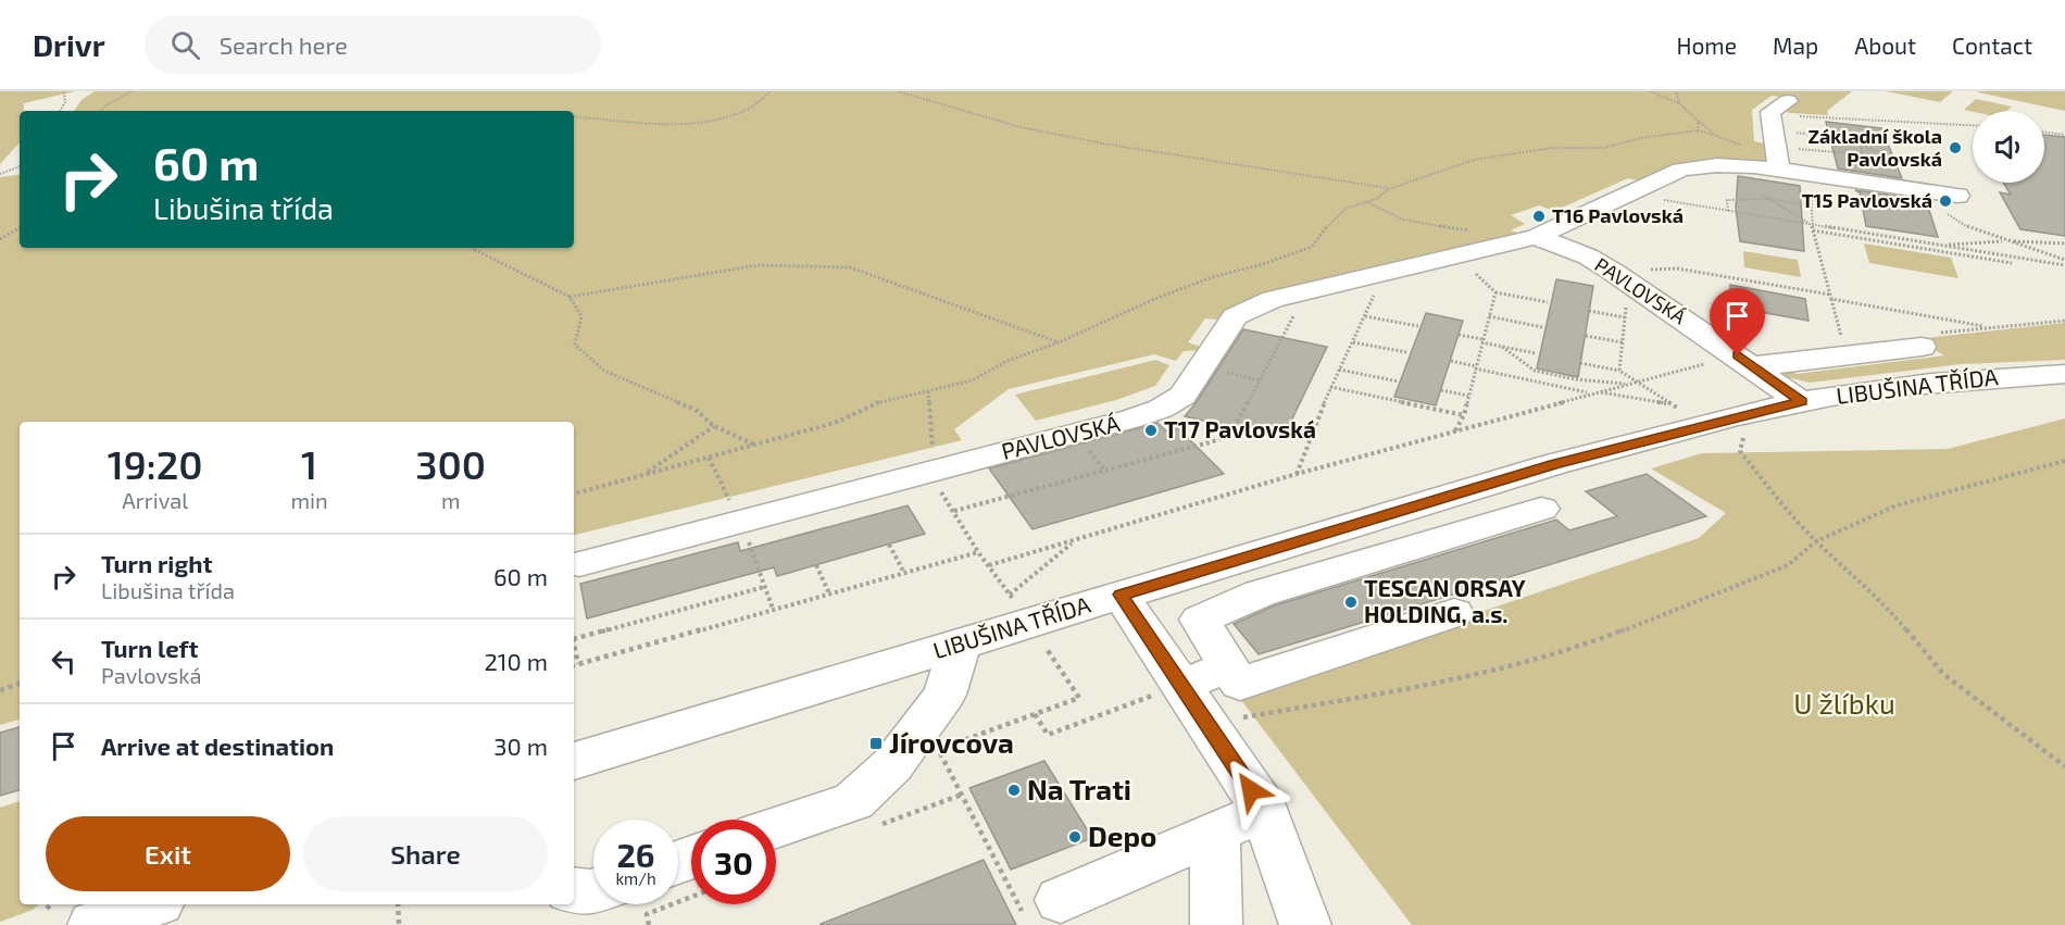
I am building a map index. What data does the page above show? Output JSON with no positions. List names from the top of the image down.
{
  "streets": {
    "street": ["PAVLOVSKÁ", "LIBUŠINA TŘÍDA"]
  },
  "crossings": [
    ["PAVLOVSKÁ", "LIBUŠINA TŘÍDA"]
  ],
  "parks": ["U žlíbku"],
  "places": {
    "other": [
      "Základní škola Pavlovská",
      "T15 Pavlovská",
      "T16 Pavlovská",
      "T17 Pavlovská",
      "TESCAN ORSAY HOLDING, a.s.",
      "Na Trati",
      "Depo"
    ],
    "transit": ["Jírovcova"]
  },
  "page": {
    "header": "Drivr",
    "search": "Search here",
    "nav": [
      "Home",
      "Map",
      "About",
      "Contact"
    ],
    "turn": ["60 m", "Libušina třída"],
    "eta": [
      "19:20",
      "Arrival",
      "1",
      "min",
      "300",
      "m"
    ],
    "list": [
      {
        "name": "Turn right",
        "note": "Libušina třída",
        "value": "60 m"
      },
      {
        "name": "Turn left",
        "note": "Pavlovská",
        "value": "210 m"
      },
      {
        "name": "Arrive at destination",
        "value": "30 m"
      }
    ],
    "buttons": ["Exit", "Share"],
    "speed": "26 km/h",
    "limit": "30"
  }
}
